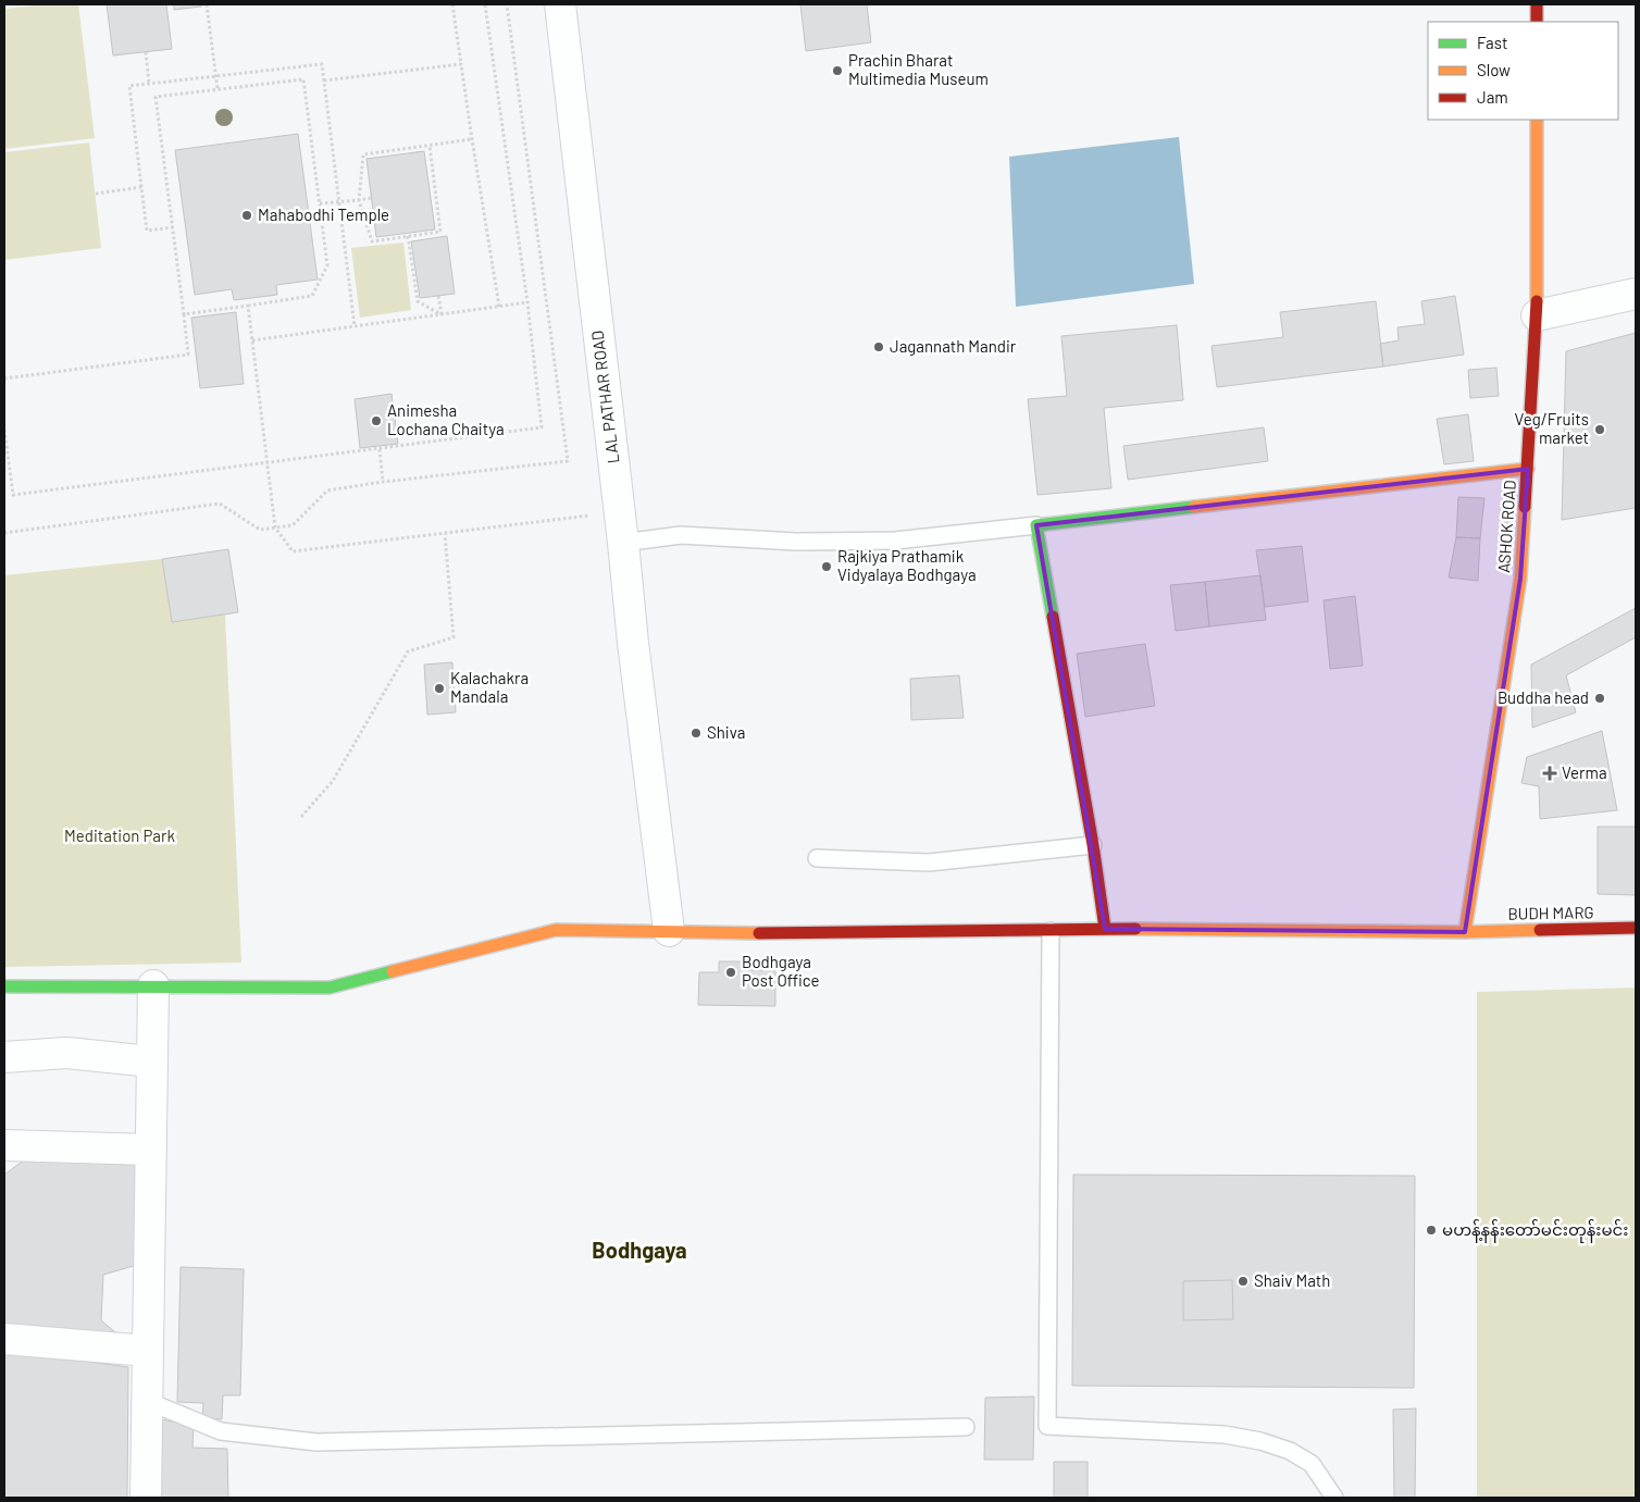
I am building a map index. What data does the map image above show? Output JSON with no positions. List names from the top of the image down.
{
  "streets": {
    "street": ["LAL PATHAR ROAD", "ASHOK ROAD", "BUDH MARG"]
  },
  "crossings": [
    ["LAL PATHAR ROAD", "BUDH MARG"],
    ["ASHOK ROAD", "BUDH MARG"]
  ],
  "districts": ["Bodhgaya"],
  "parks": ["Meditation Park"],
  "places": {
    "other": [
      "Prachin Bharat Multimedia Museum",
      "Mahabodhi Temple",
      "Jagannath Mandir",
      "Animesha Lochana Chaitya",
      "Veg/Fruits market",
      "Rajkiya Prathamik Vidyalaya Bodhgaya",
      "Kalachakra Mandala",
      "Buddha head",
      "Shiva",
      "Bodhgaya Post Office",
      "မဟန့်နန်းတော်မင်းတုန်းမင်း",
      "Shaiv Math"
    ],
    "health": ["Verma"]
  },
  "legend": ["Fast", "Slow", "Jam"]
}
